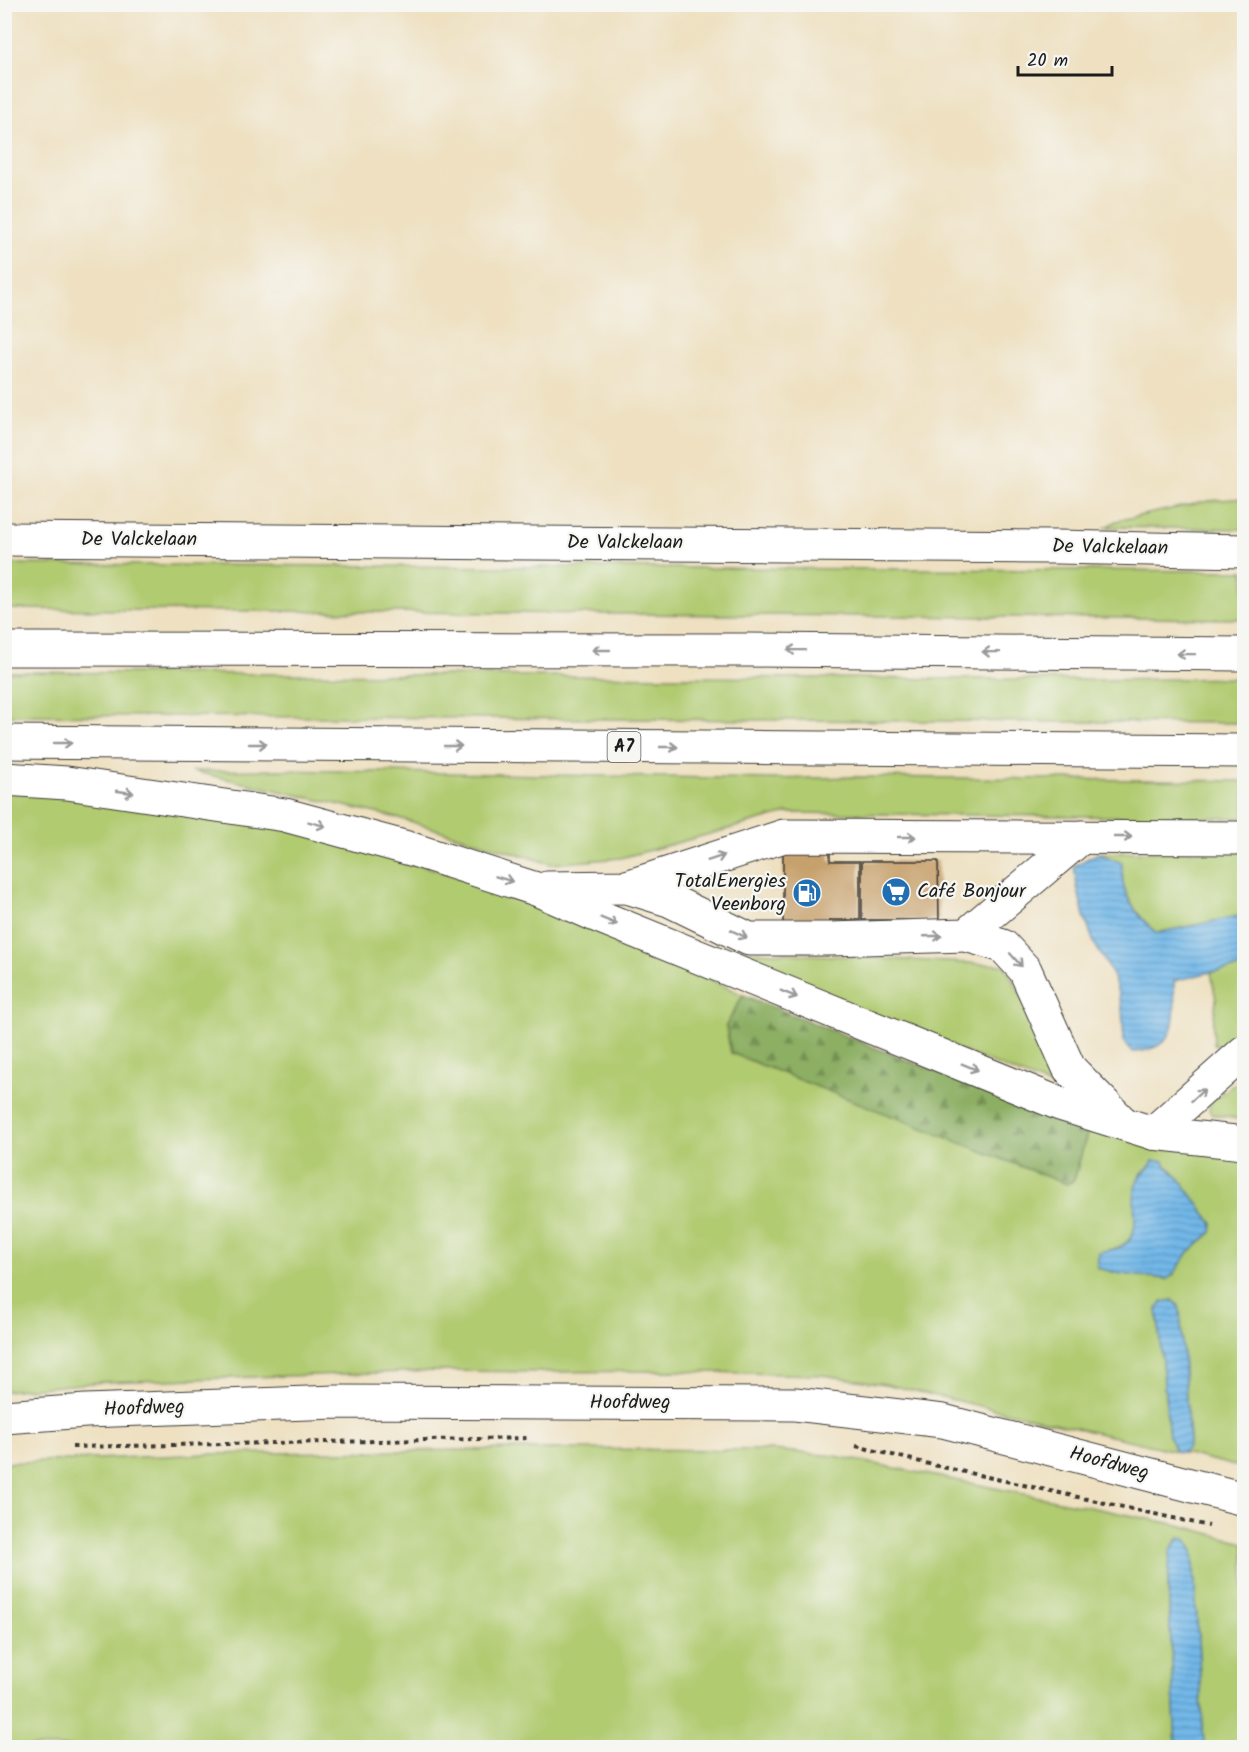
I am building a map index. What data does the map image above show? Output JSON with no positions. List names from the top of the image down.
{
  "streets": {
    "main road": ["De Valckelaan", "A7", "Hoofdweg"]
  },
  "places": {
    "supermarket": ["Café Bonjour"],
    "fuel station": ["TotalEnergies Veenborg"]
  },
  "scale_bar": "20 m"
}
